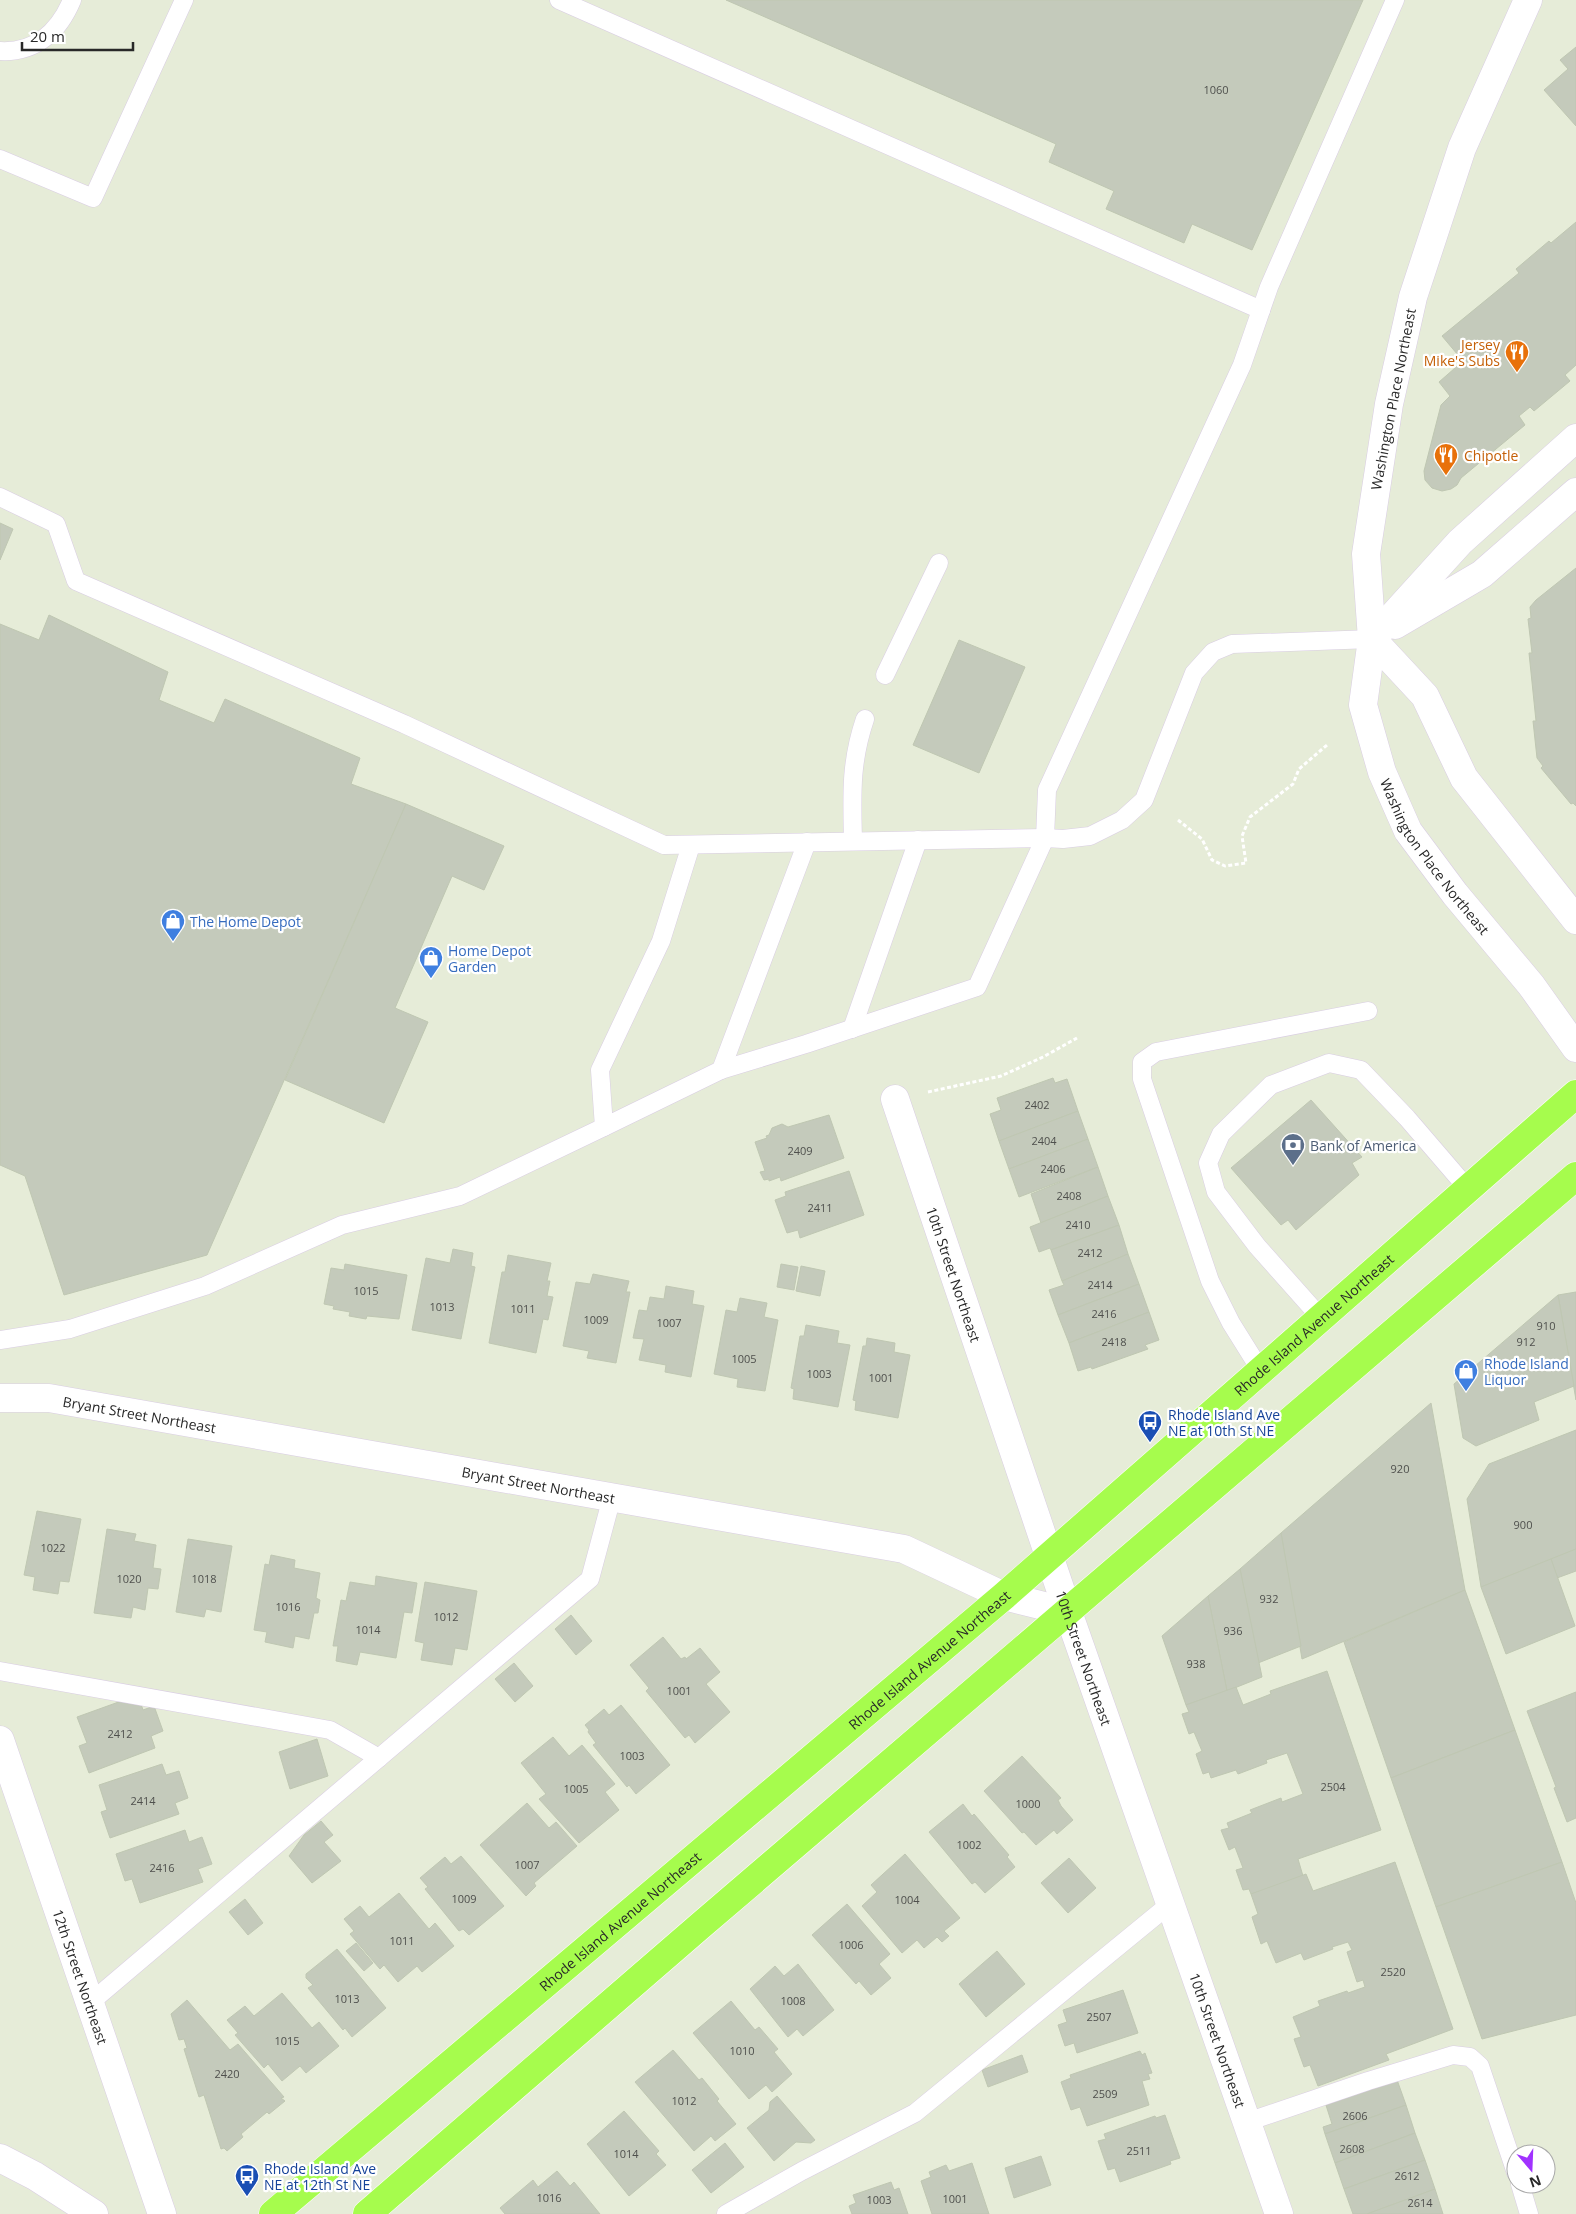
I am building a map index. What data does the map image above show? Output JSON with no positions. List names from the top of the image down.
{
  "streets": {
    "main road": ["Rhode Island Avenue Northeast"],
    "street": [
      "Washington Place Northeast",
      "10th Street Northeast",
      "Bryant Street Northeast",
      "12th Street Northeast"
    ]
  },
  "crossings": [
    ["10th Street Northeast", "Rhode Island Avenue Northeast"],
    ["10th Street Northeast", "Bryant Street Northeast"],
    ["Rhode Island Avenue Northeast", "Bryant Street Northeast"]
  ],
  "places": {
    "restaurant": ["Jersey Mike's Subs", "Chipotle"],
    "shop": ["The Home Depot", "Home Depot Garden", "Rhode Island Liquor"],
    "bank": ["Bank of America"],
    "bus stop": ["Rhode Island Ave NE at 10th St NE", "Rhode Island Ave NE at 12th St NE"]
  },
  "house_numbers": [
    "1060",
    "2402",
    "2404",
    "2409",
    "2406",
    "2408",
    "2411",
    "2410",
    "2412",
    "2414",
    "1015",
    "1013",
    "1011",
    "2416",
    "1009",
    "1007",
    "910",
    "2418",
    "912",
    "1005",
    "1003",
    "1001",
    "920",
    "900",
    "1022",
    "1020",
    "1018",
    "932",
    "1016",
    "1012",
    "1014",
    "936",
    "938",
    "1001",
    "2412",
    "1003",
    "2504",
    "1005",
    "2414",
    "1000",
    "1002",
    "1007",
    "2416",
    "1009",
    "1004",
    "1011",
    "1006",
    "2520",
    "1013",
    "1008",
    "2507",
    "1015",
    "1010",
    "2420",
    "2509",
    "1012",
    "2606",
    "2608",
    "2511",
    "1014",
    "2612",
    "1016",
    "1001",
    "1003",
    "2614"
  ],
  "scale_bar": "20 m",
  "north": "bottom"
}
